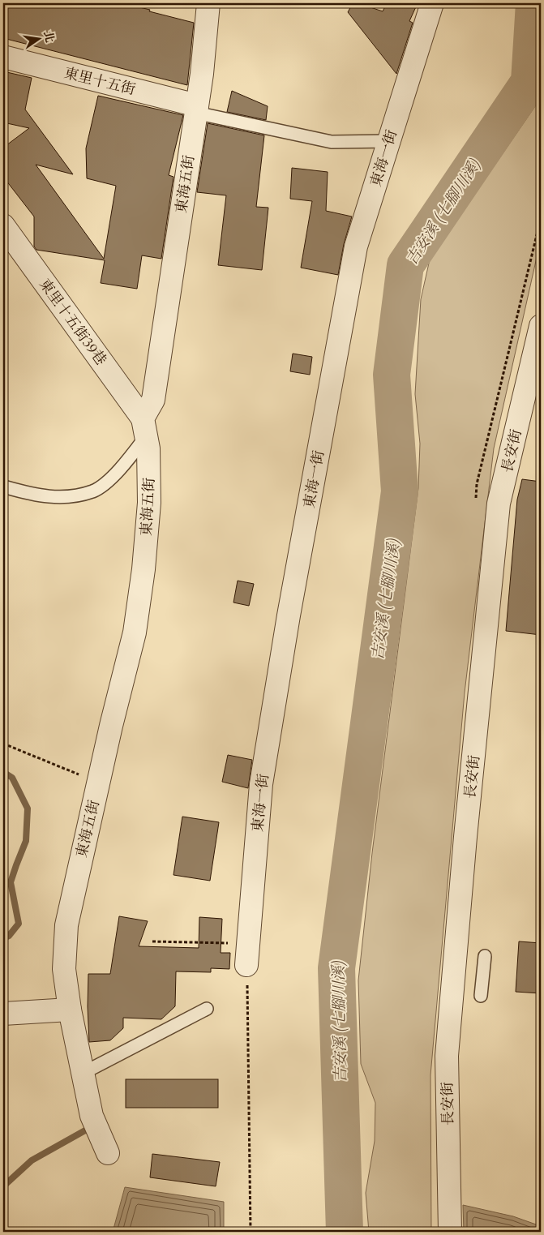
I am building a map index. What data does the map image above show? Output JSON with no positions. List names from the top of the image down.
{
  "streets": {
    "street": [
      "東里十五街",
      "東海一街",
      "東海五街",
      "東里十五街39巷",
      "長安街"
    ]
  },
  "crossings": [
    ["東里十五街", "東海五街"],
    ["東海五街", "東里十五街39巷"]
  ],
  "water": ["吉安溪 (七腳川溪)"],
  "north": "right"
}
